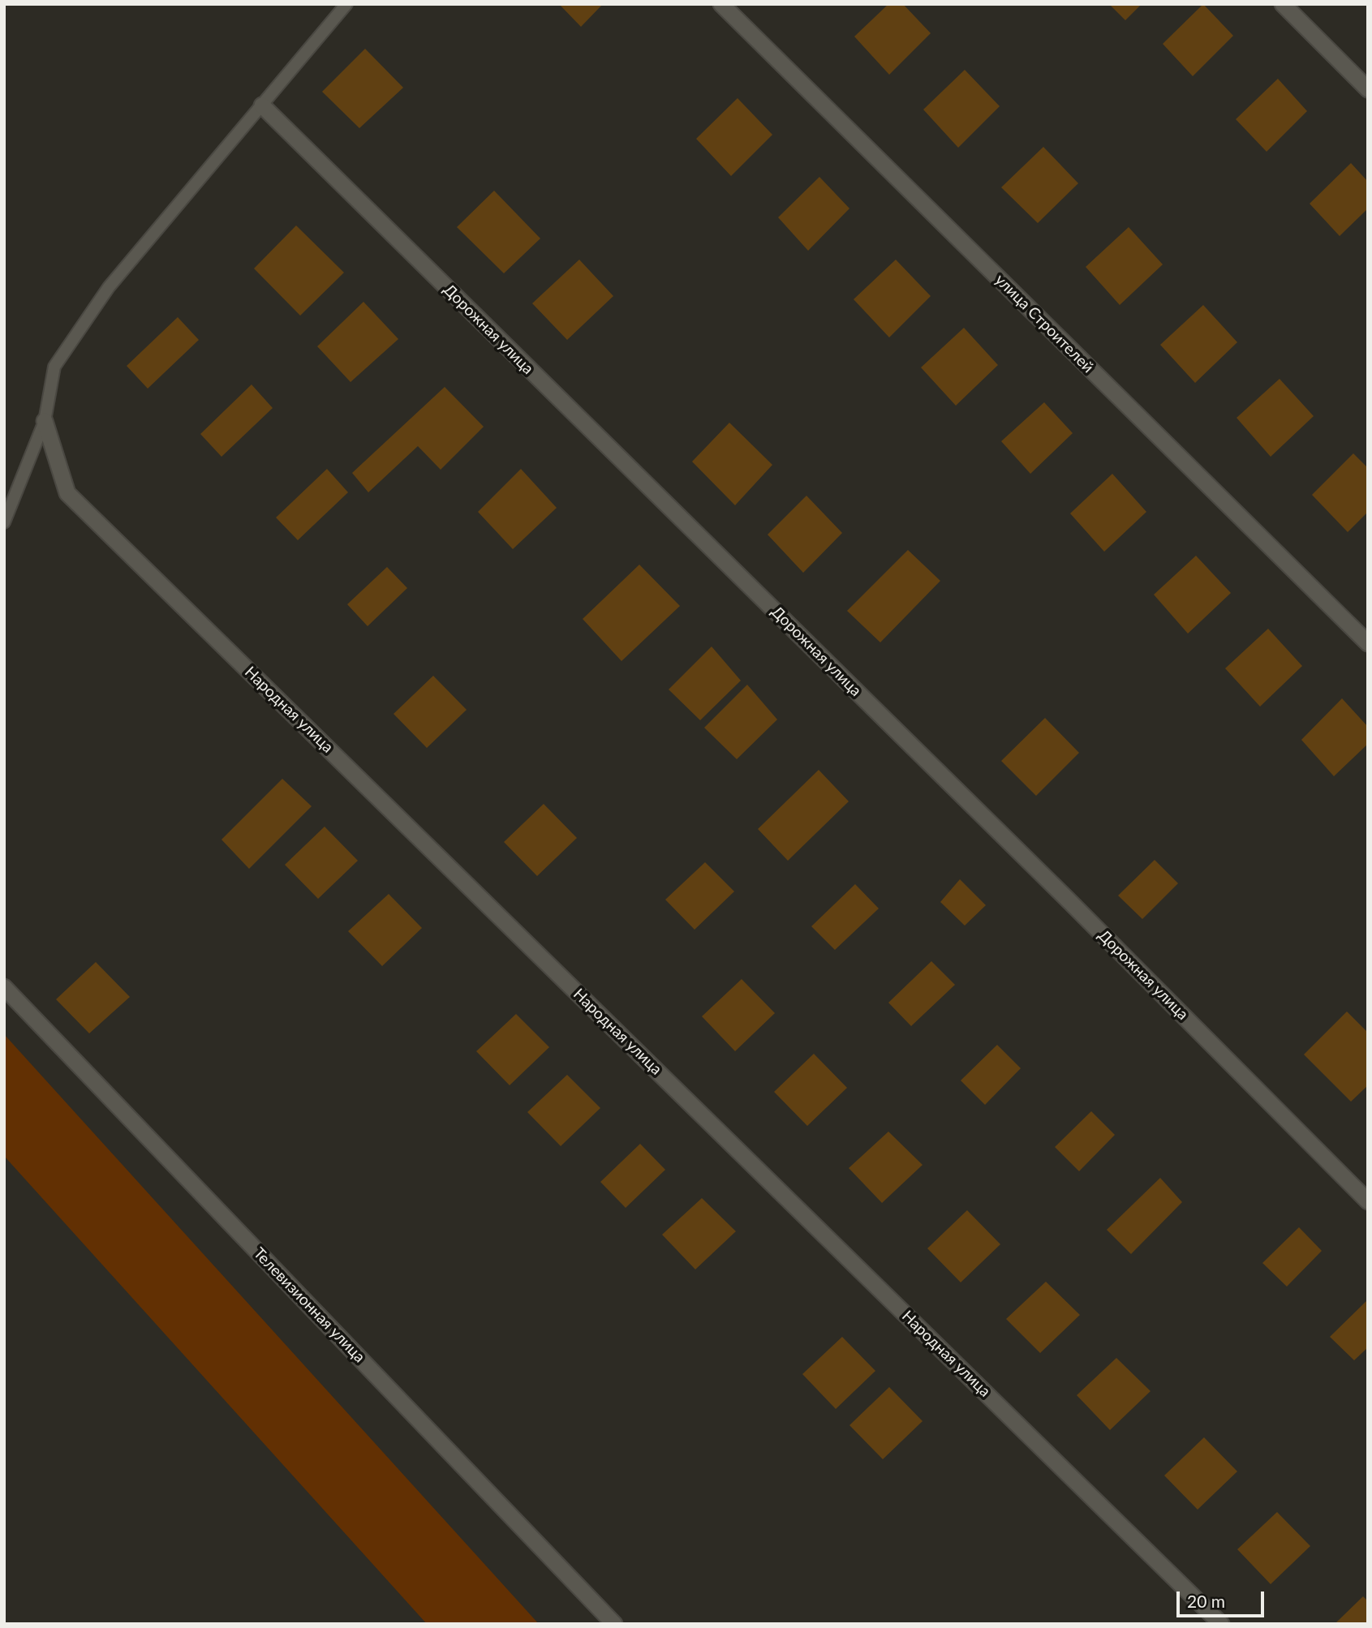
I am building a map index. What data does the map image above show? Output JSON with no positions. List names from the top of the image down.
{
  "streets": {
    "street": [
      "улица Строителей",
      "Дорожная улица",
      "Народная улица",
      "Телевизионная улица"
    ]
  },
  "scale_bar": "20 m"
}
